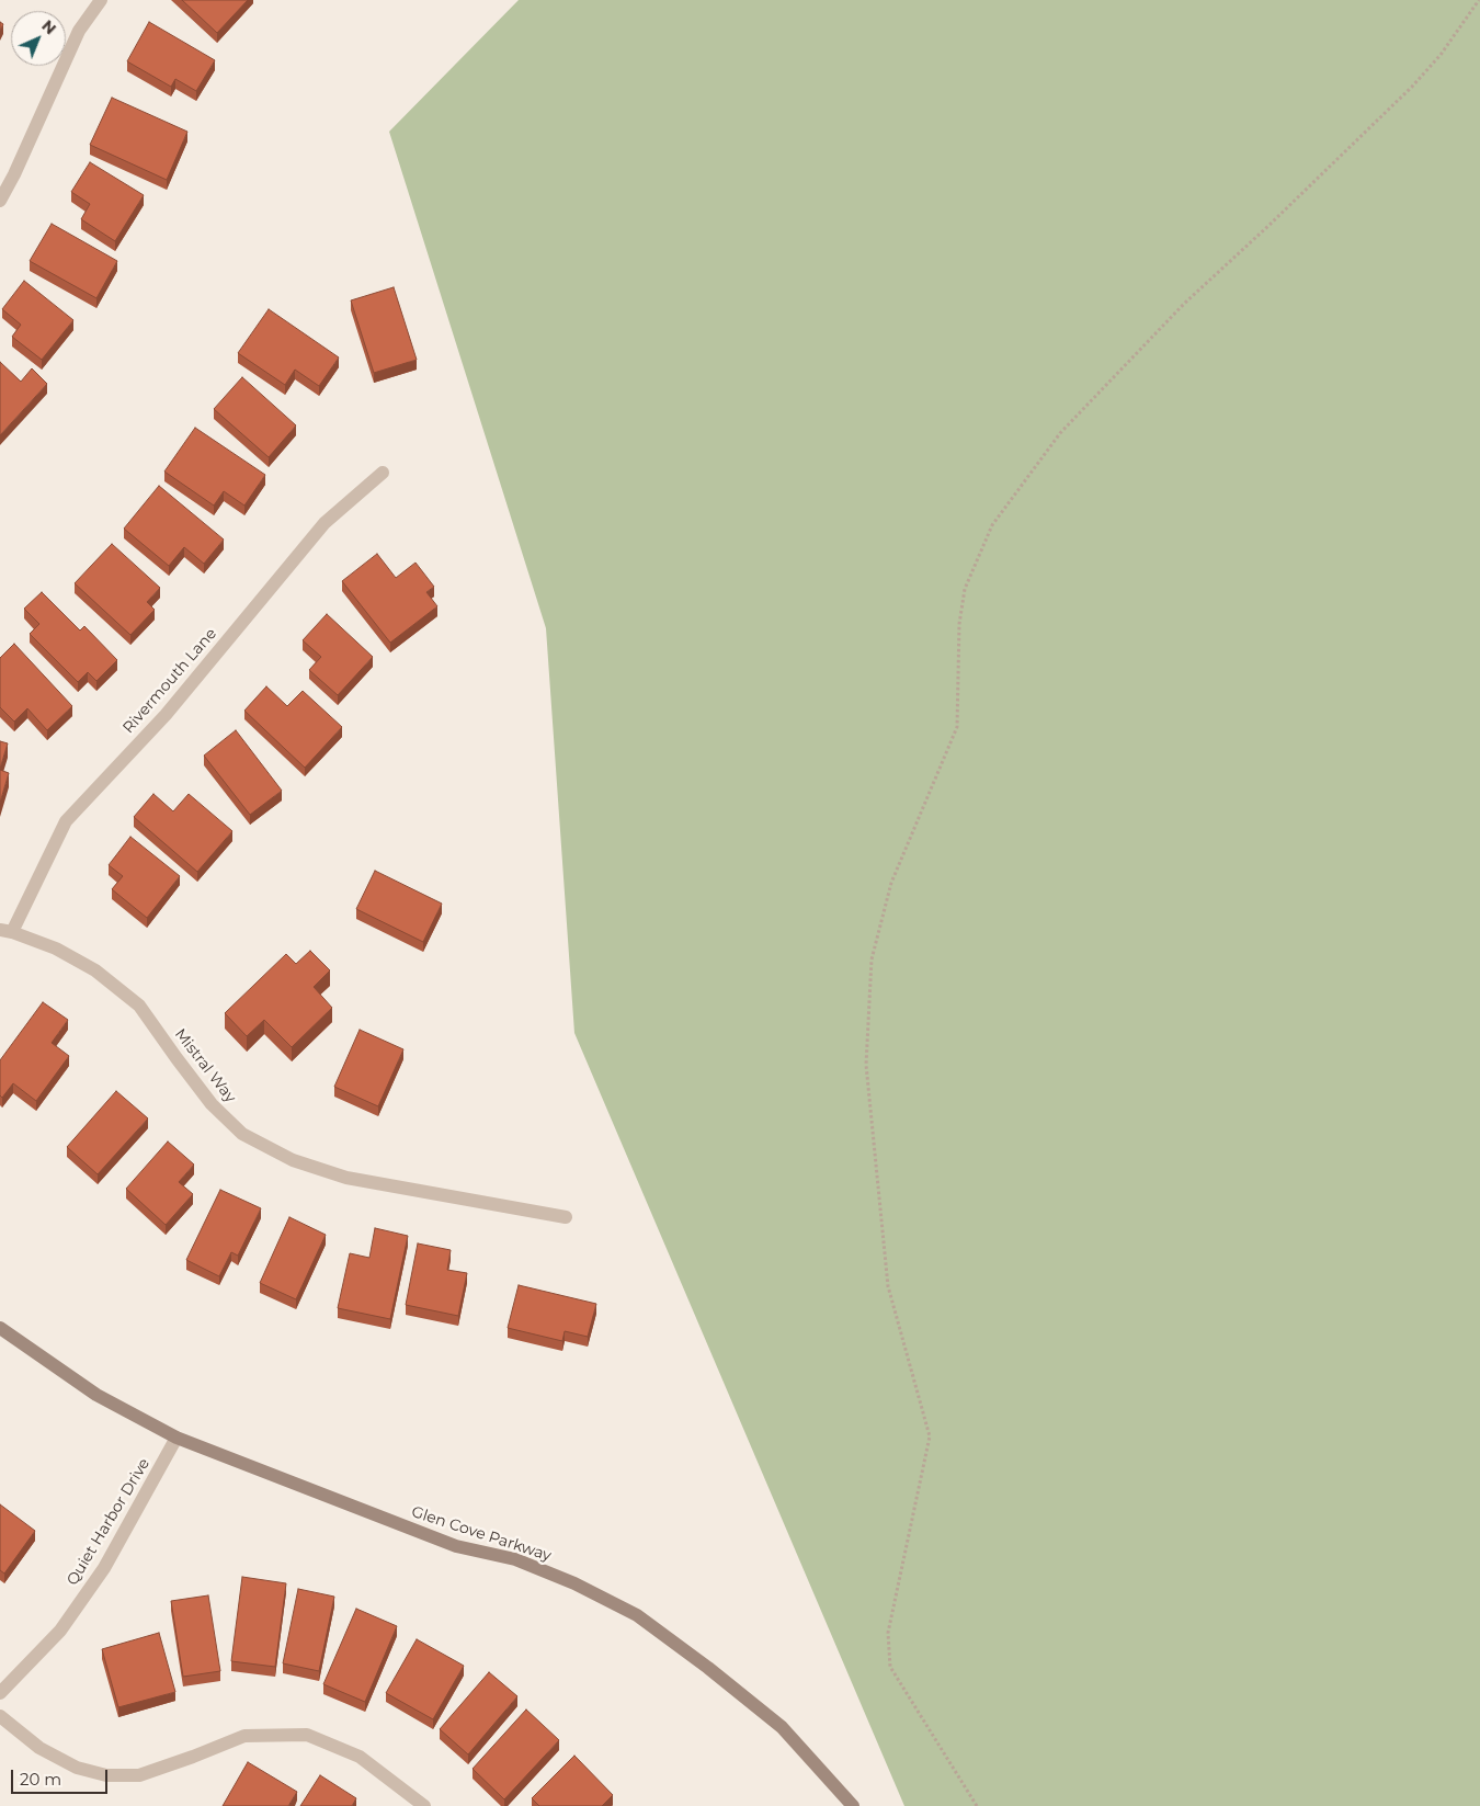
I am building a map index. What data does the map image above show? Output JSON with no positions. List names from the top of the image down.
{
  "streets": {
    "street": [
      "Rivermouth Lane",
      "Mistral Way",
      "Quiet Harbor Drive",
      "Glen Cove Parkway"
    ]
  },
  "crossings": [
    ["Rivermouth Lane", "Mistral Way"],
    ["Quiet Harbor Drive", "Glen Cove Parkway"]
  ],
  "scale_bar": "20 m",
  "north": "top right"
}
